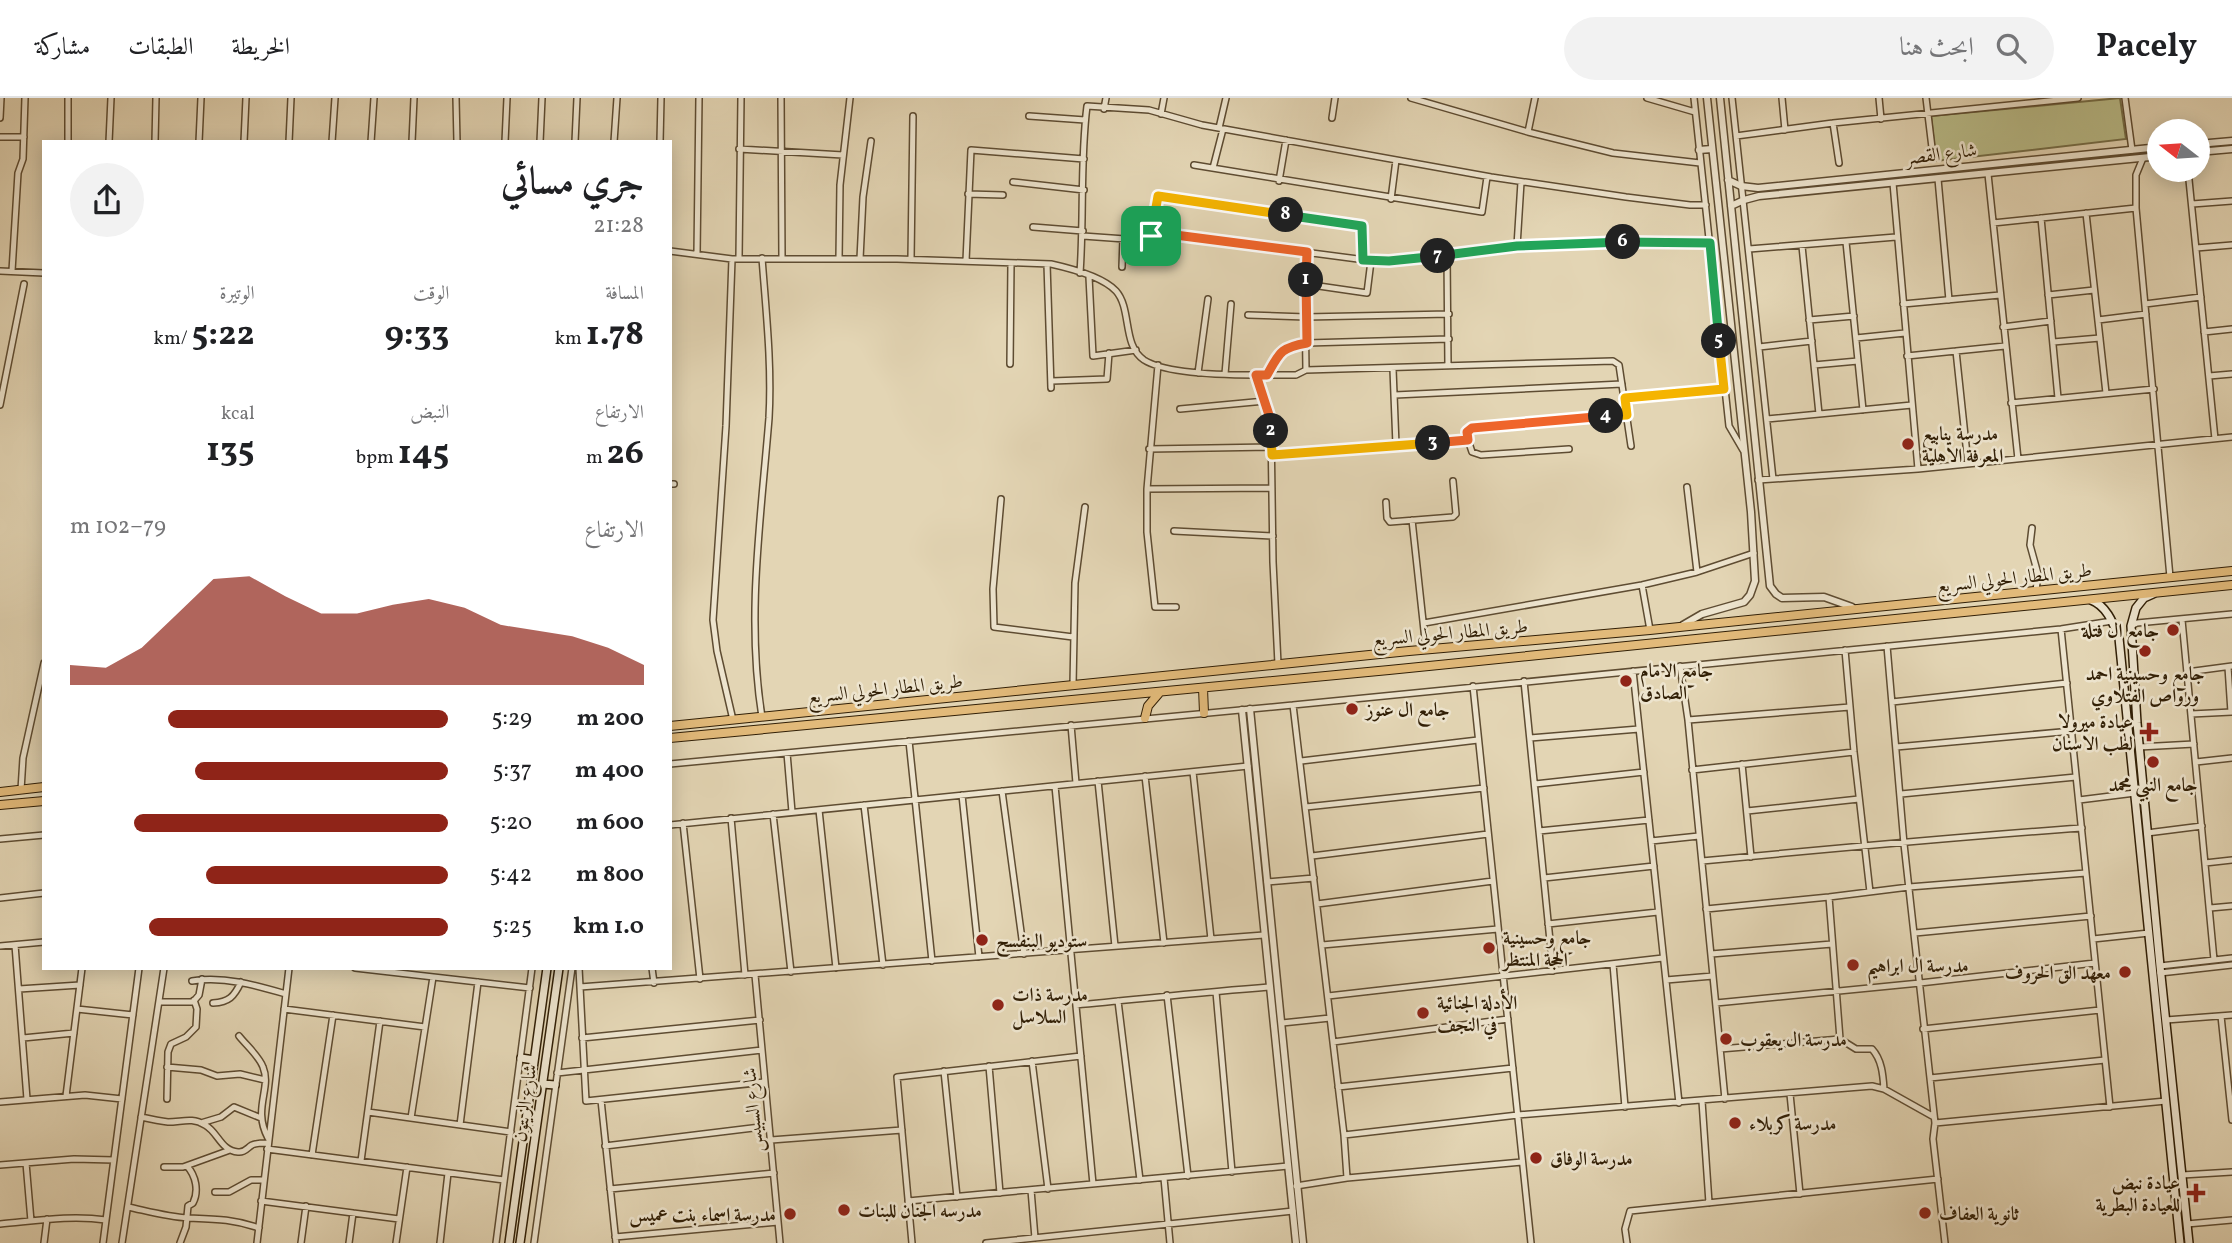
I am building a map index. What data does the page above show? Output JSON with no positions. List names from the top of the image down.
{
  "streets": {
    "highway": ["طريق المطار الحولي السريع"],
    "main road": ["شارع الزيتون"],
    "street": ["شارع القصر", "شارع السبيس"]
  },
  "places": {
    "other": [
      "مدرسة ينابيع المعرفة الاهلية",
      "جامع ال فتلة",
      "جامع وحسينية احمد ورواص الفتلاوي",
      "جامع الامام الصادق",
      "جامع ال عنوز",
      "جامع النبي محمد",
      "ستوديو البنفسج",
      "جامع وحسينية الحجة المنتظر",
      "مدرسة ال ابراهيم",
      "معهد الق الحروف",
      "مدرسة ذات السلاسل",
      "الأدلة الجنائية في النجف",
      "مدرسة ال يعقوب",
      "مدرسة كربلاء",
      "مدرسة الوفاق",
      "مدرسه الجنان للبنات",
      "ثانوية العفاف",
      "مدرسة اسماء بنت عميس"
    ],
    "health": ["عيادة ميرولا لطب الاسنان", "عيادة نبض للعيادة البطرية"]
  },
  "north": "left",
  "page": {
    "header": "Pacely",
    "search": "ابحث هنا",
    "nav": ["الخريطة", "الطبقات", "مشاركة"],
    "heading": ["جري مسائي", "21:28"],
    "pins": [
      "8",
      "6",
      "7",
      "1",
      "5",
      "4",
      "2",
      "3"
    ],
    "stats": [
      ["المسافة", "1.78 km"],
      ["الوقت", "9:33"],
      ["الوتيرة", "5:22 /km"],
      ["الارتفاع", "26 m"],
      ["النبض", "145 bpm"],
      ["kcal", "135"]
    ],
    "chart": ["الارتفاع", "79–102 m"],
    "list": [
      {
        "name": "200 m",
        "note": "5:29"
      },
      {
        "name": "400 m",
        "note": "5:37"
      },
      {
        "name": "600 m",
        "note": "5:20"
      },
      {
        "name": "800 m",
        "note": "5:42"
      },
      {
        "name": "1.0 km",
        "note": "5:25"
      }
    ]
  }
}
